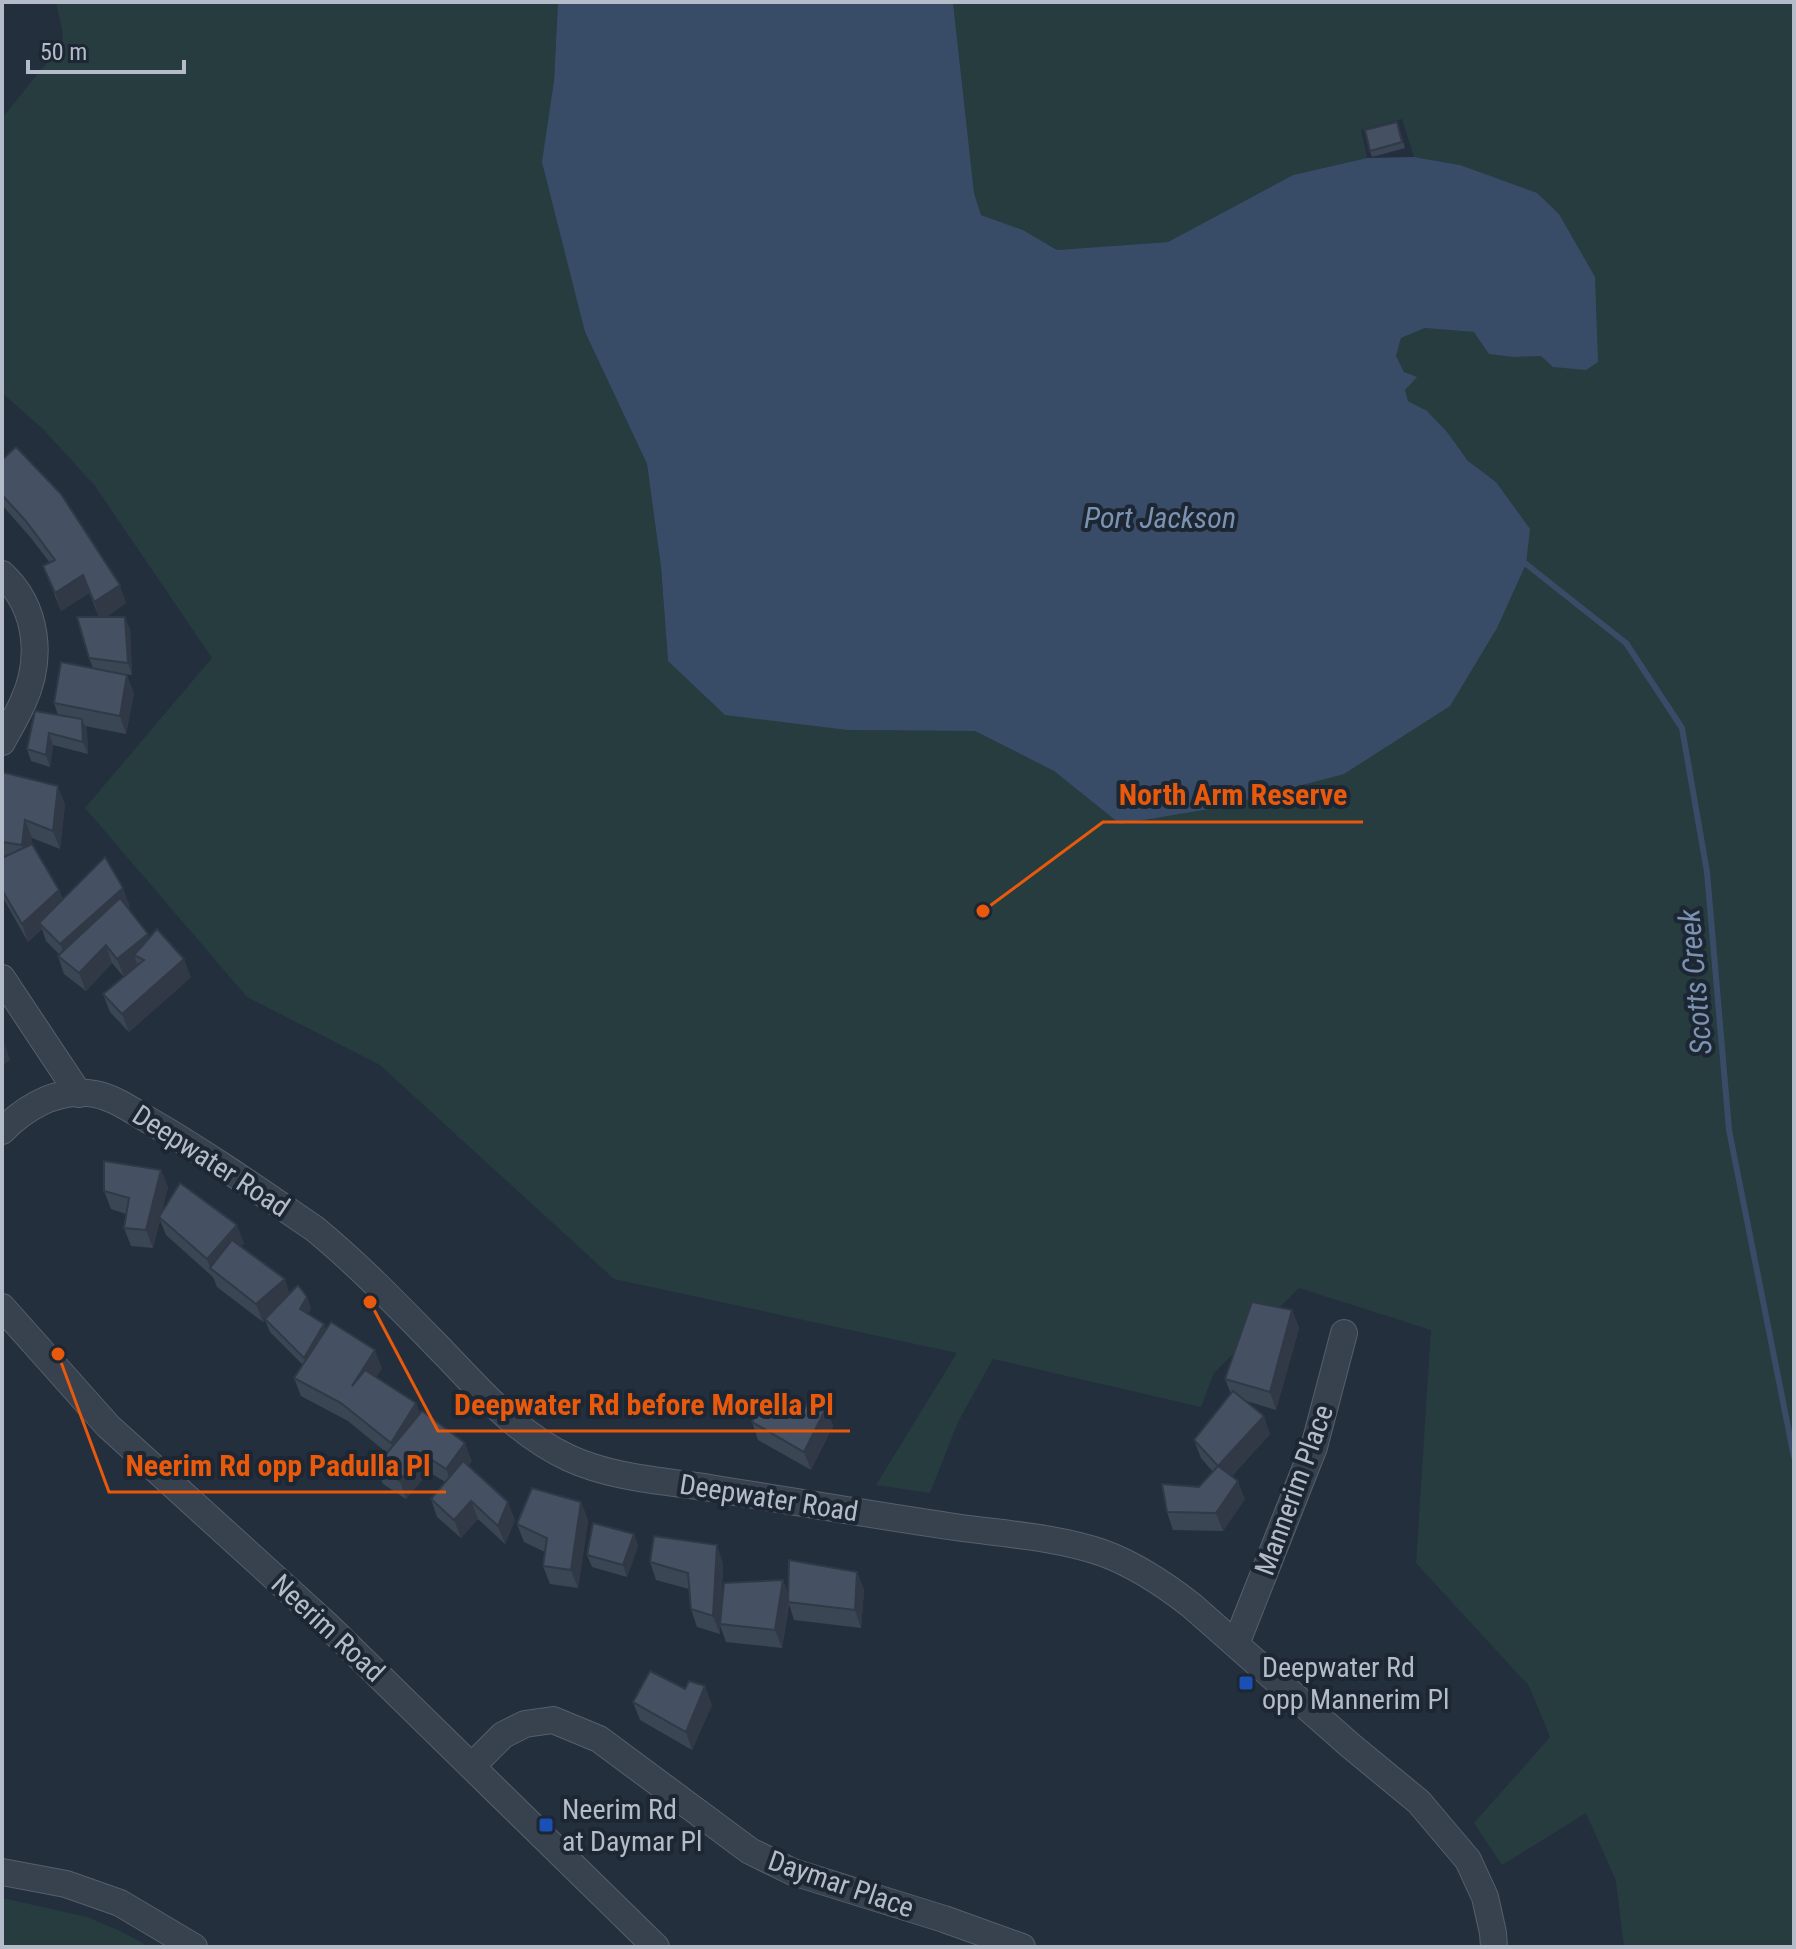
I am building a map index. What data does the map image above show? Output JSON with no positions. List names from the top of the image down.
{
  "streets": {
    "street": [
      "Deepwater Road",
      "Mannerim Place",
      "Neerim Road",
      "Daymar Place"
    ]
  },
  "crossings": [
    ["Deepwater Road", "Mannerim Place"],
    ["Neerim Road", "Daymar Place"]
  ],
  "water": ["Port Jackson", "Scotts Creek"],
  "places": {
    "other": ["North Arm Reserve", "Deepwater Rd before Morella Pl", "Neerim Rd opp Padulla Pl"],
    "transit": ["Deepwater Rd opp Mannerim Pl", "Neerim Rd at Daymar Pl"]
  },
  "scale_bar": "50 m"
}
